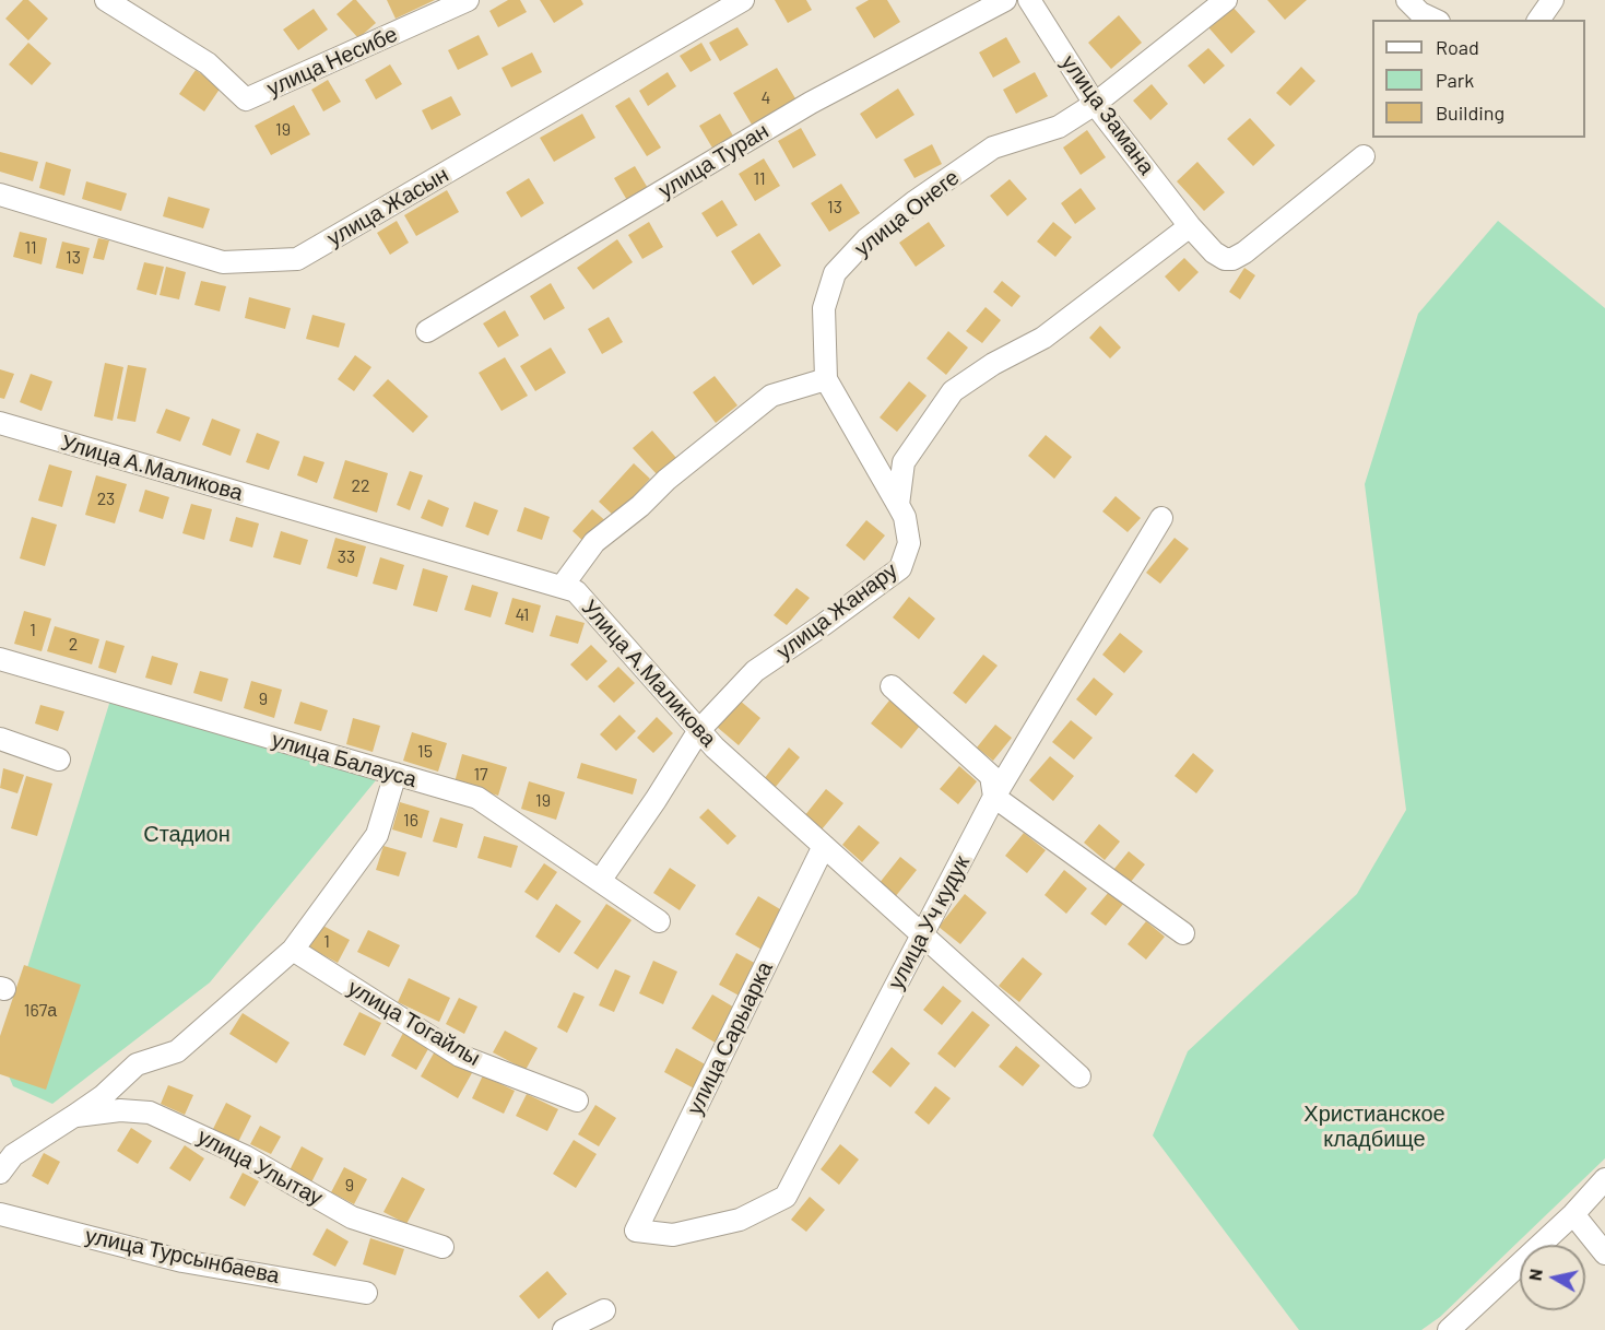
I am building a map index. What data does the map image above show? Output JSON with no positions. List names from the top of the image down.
{
  "streets": {
    "street": [
      "улица Несибе",
      "улица Замана",
      "улица Туран",
      "улица Жасын",
      "улица Онеге",
      "Улица А.Маликова",
      "улица Жанару",
      "улица Балауса",
      "улица Уч кудук",
      "улица Тогайлы",
      "улица Сарыарка",
      "улица Улытау",
      "улица Турсынбаева"
    ]
  },
  "crossings": [
    ["улица Замана", "улица Онеге"],
    ["улица Замана", "улица Жанару"],
    ["Улица А.Маликова", "улица Жанару"],
    ["Улица А.Маликова", "улица Уч кудук"],
    ["Улица А.Маликова", "улица Сарыарка"],
    ["улица Жанару", "улица Балауса"],
    ["улица Уч кудук", "улица Сарыарка"]
  ],
  "parks": ["Стадион", "Христианское кладбище"],
  "house_numbers": [
    "4",
    "19",
    "11",
    "13",
    "11",
    "13",
    "22",
    "23",
    "33",
    "41",
    "1",
    "2",
    "9",
    "15",
    "17",
    "19",
    "16",
    "1",
    "167а",
    "9"
  ],
  "legend": ["Road", "Park", "Building"],
  "north": "left"
}
